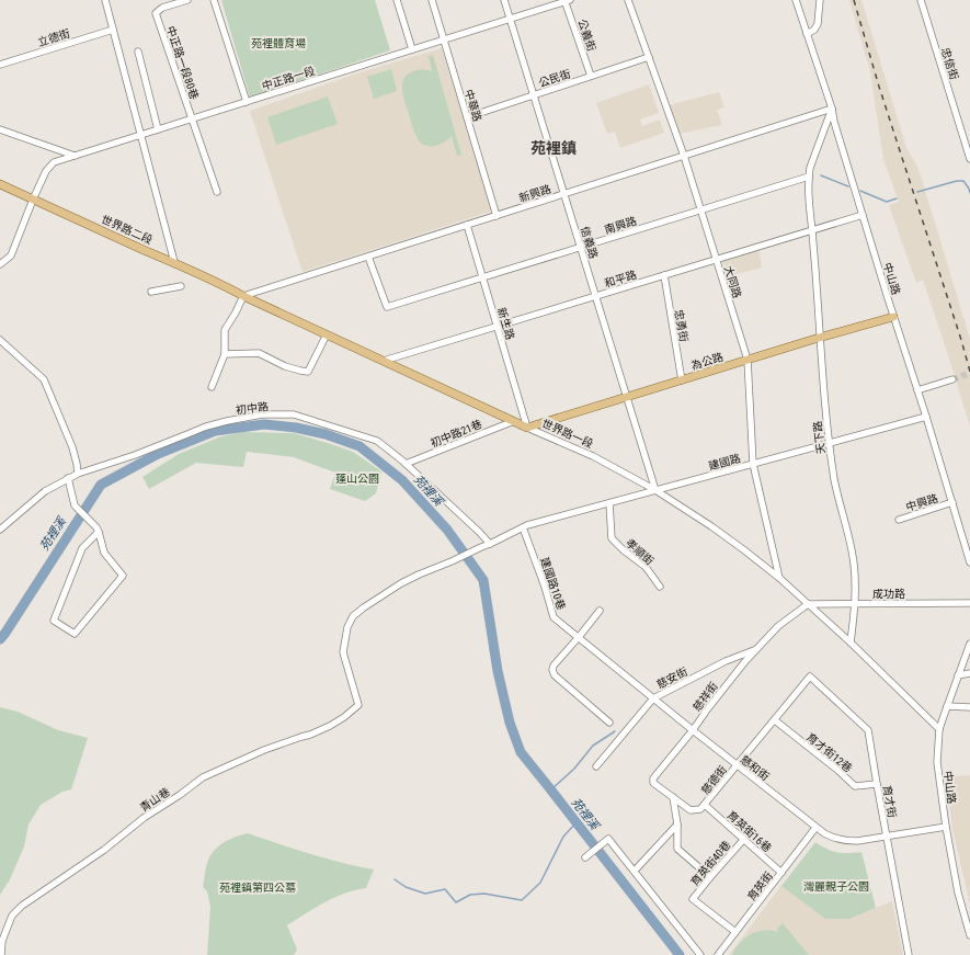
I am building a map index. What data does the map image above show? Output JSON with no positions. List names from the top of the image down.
{
  "streets": {
    "main road": ["世界路二段", "為公路", "世界路一段"],
    "street": [
      "公義街",
      "立德街",
      "中正路一段80巷",
      "忠信街",
      "中正路一段",
      "公民街",
      "中華路",
      "新興路",
      "南興路",
      "信義路",
      "和平路",
      "中山路",
      "大同路",
      "新生路",
      "忠勇街",
      "初中路",
      "初中路21巷",
      "天下路",
      "建國路",
      "中興路",
      "孝順街",
      "建國路10巷",
      "成功路",
      "慈安街",
      "慈祥街",
      "育才街12巷",
      "慈和街",
      "慈德街",
      "青山巷",
      "育才街",
      "育英街16巷",
      "育英街40巷",
      "育英街"
    ]
  },
  "crossings": [
    ["公義街", "中正路一段"],
    ["公義街", "公民街"],
    ["中正路一段80巷", "中正路一段"],
    ["中正路一段", "中華路"],
    ["中正路一段", "世界路二段"],
    ["中正路一段", "信義路"],
    ["公民街", "中華路"],
    ["公民街", "信義路"],
    ["公民街", "大同路"],
    ["中華路", "新興路"],
    ["新興路", "南興路"],
    ["新興路", "世界路二段"],
    ["新興路", "信義路"],
    ["新興路", "中山路"],
    ["新興路", "大同路"],
    ["新興路", "新生路"],
    ["新興路", "世界路一段"],
    ["新興路", "天下路"],
    ["南興路", "信義路"],
    ["南興路", "大同路"],
    ["南興路", "新生路"],
    ["南興路", "天下路"],
    ["世界路二段", "世界路一段"],
    ["信義路", "和平路"],
    ["信義路", "為公路"],
    ["信義路", "世界路一段"],
    ["信義路", "建國路"],
    ["和平路", "中山路"],
    ["和平路", "大同路"],
    ["和平路", "新生路"],
    ["和平路", "忠勇街"],
    ["和平路", "世界路一段"],
    ["和平路", "天下路"],
    ["中山路", "為公路"],
    ["中山路", "天下路"],
    ["中山路", "建國路"],
    ["中山路", "中興路"],
    ["中山路", "慈和街"],
    ["大同路", "為公路"],
    ["大同路", "世界路一段"],
    ["大同路", "建國路"],
    ["新生路", "為公路"],
    ["新生路", "世界路一段"],
    ["忠勇街", "為公路"],
    ["為公路", "世界路一段"],
    ["為公路", "天下路"],
    ["初中路", "初中路21巷"],
    ["初中路", "建國路"],
    ["初中路21巷", "世界路一段"],
    ["世界路一段", "天下路"],
    ["世界路一段", "建國路"],
    ["世界路一段", "成功路"],
    ["世界路一段", "慈祥街"],
    ["天下路", "建國路"],
    ["天下路", "成功路"],
    ["建國路", "孝順街"],
    ["建國路", "建國路10巷"],
    ["建國路", "青山巷"],
    ["建國路10巷", "慈和街"],
    ["成功路", "慈祥街"],
    ["慈安街", "慈祥街"],
    ["慈安街", "慈和街"],
    ["慈祥街", "慈和街"],
    ["慈祥街", "慈德街"],
    ["育才街12巷", "慈德街"],
    ["育才街12巷", "育才街"],
    ["慈和街", "慈德街"],
    ["慈和街", "育才街"],
    ["慈和街", "育英街"],
    ["慈德街", "育才街"],
    ["慈德街", "育英街16巷"],
    ["育英街16巷", "育英街40巷"],
    ["育英街16巷", "育英街"],
    ["育英街40巷", "育英街"]
  ],
  "districts": ["苑裡鎮"],
  "water": ["苑裡溪"],
  "parks": [
    "苑裡體育場",
    "蓬山公園",
    "灣麗親子公園",
    "苑裡鎮第四公墓"
  ]
}
